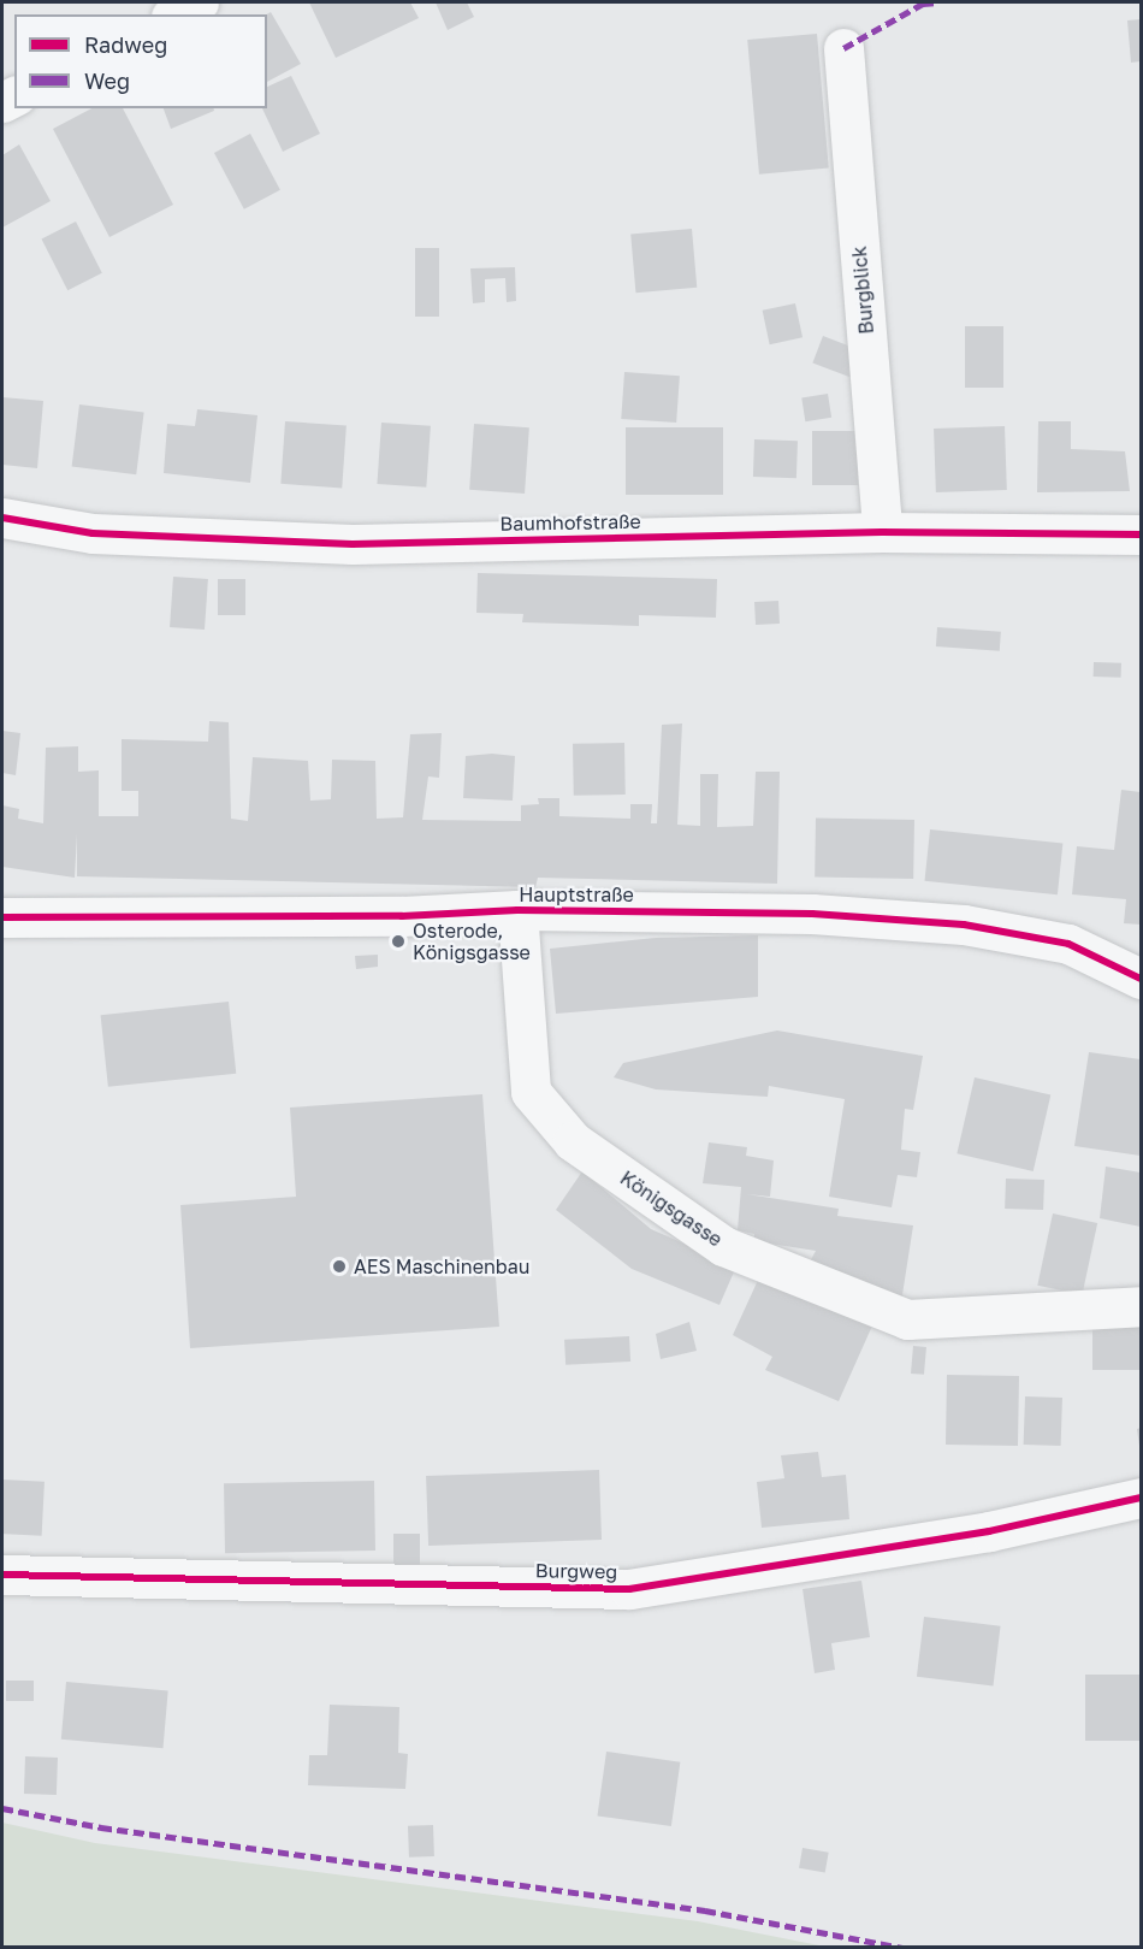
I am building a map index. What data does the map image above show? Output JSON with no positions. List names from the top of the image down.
{
  "streets": {
    "street": [
      "Burgblick",
      "Baumhofstraße",
      "Hauptstraße",
      "Königsgasse",
      "Burgweg"
    ]
  },
  "crossings": [
    ["Burgblick", "Baumhofstraße"],
    ["Hauptstraße", "Königsgasse"]
  ],
  "places": ["Osterode, Königsgasse", "AES Maschinenbau"],
  "legend": ["Radweg", "Weg"]
}
